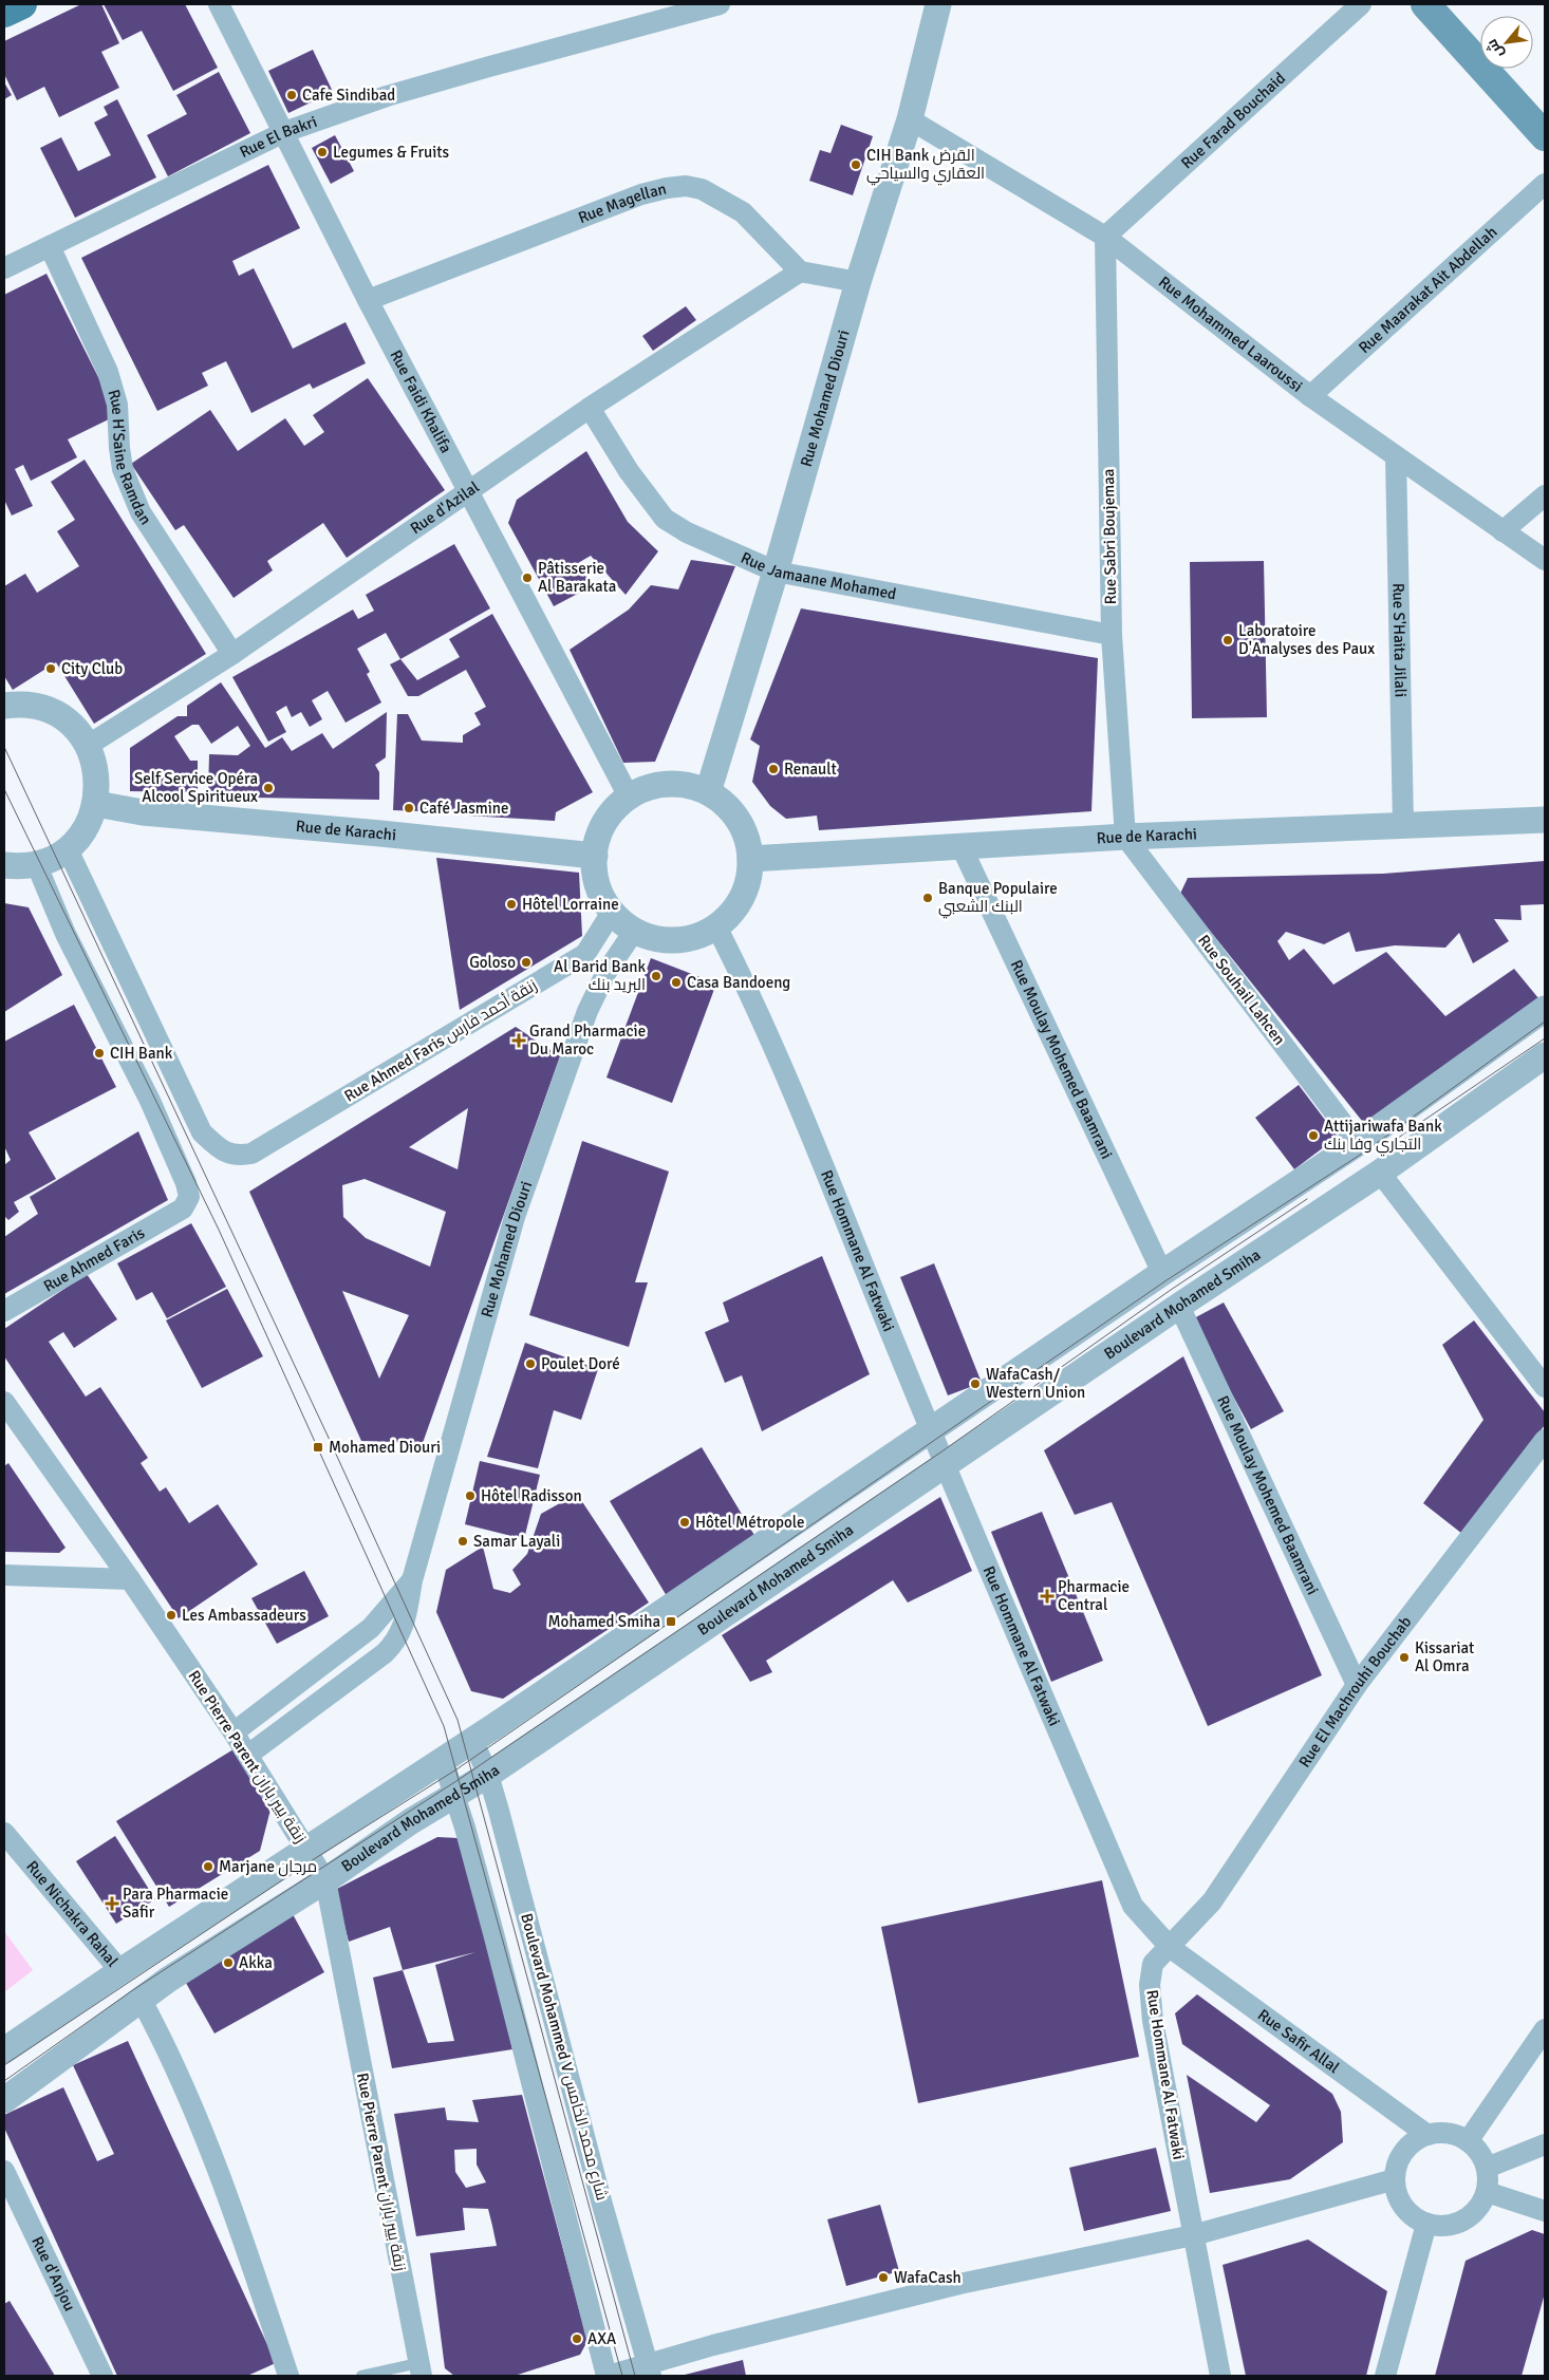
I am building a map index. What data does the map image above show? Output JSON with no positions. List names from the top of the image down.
{
  "streets": {
    "street": [
      "Rue Farad Bouchaid",
      "Rue El Bakri",
      "Rue Magellan",
      "Rue Maarakat Ait Abdellah",
      "Rue Mohammed Laaroussi",
      "Rue Mohamed Diouri",
      "Rue Faidi Khalifa",
      "Rue H'Saine Ramdan",
      "Rue d'Azilal",
      "Rue Sabri Boujemaa",
      "Rue Jamaane Mohamed",
      "Rue S'Haita Jilali",
      "Rue de Karachi",
      "Rue Souhail Lahcen",
      "Rue Ahmed Faris زنقة أحمد فارس",
      "Rue Moulay Mohemed Baamrani",
      "Rue Hommane Al Fatwaki",
      "Rue Ahmed Faris",
      "Boulevard Mohamed Smiha",
      "Rue El Machrouhi Bouchab",
      "Rue Pierre Parent زنقة بيير باران",
      "Rue Nichakra Rahal",
      "Rue Safir Allal",
      "Boulevard Mohammed V شارع محمد الخامس",
      "Rue d'Anjou"
    ]
  },
  "crossings": [
    ["Rue Farad Bouchaid", "Rue Mohammed Laaroussi"],
    ["Rue Farad Bouchaid", "Rue Sabri Boujemaa"],
    ["Rue El Bakri", "Rue Faidi Khalifa"],
    ["Rue El Bakri", "Rue H'Saine Ramdan"],
    ["Rue Magellan", "Rue Faidi Khalifa"],
    ["Rue Magellan", "Rue d'Azilal"],
    ["Rue Maarakat Ait Abdellah", "Rue Mohammed Laaroussi"],
    ["Rue Mohammed Laaroussi", "Rue Mohamed Diouri"],
    ["Rue Mohammed Laaroussi", "Rue Sabri Boujemaa"],
    ["Rue Mohammed Laaroussi", "Rue S'Haita Jilali"],
    ["Rue Mohamed Diouri", "Rue Faidi Khalifa"],
    ["Rue Mohamed Diouri", "Rue Jamaane Mohamed"],
    ["Rue Mohamed Diouri", "Rue de Karachi"],
    ["Rue Mohamed Diouri", "Rue Ahmed Faris زنقة أحمد فارس"],
    ["Rue Mohamed Diouri", "Rue Hommane Al Fatwaki"],
    ["Rue Mohamed Diouri", "Rue Pierre Parent زنقة بيير باران"],
    ["Rue Faidi Khalifa", "Rue d'Azilal"],
    ["Rue Faidi Khalifa", "Rue de Karachi"],
    ["Rue Faidi Khalifa", "Rue Ahmed Faris زنقة أحمد فارس"],
    ["Rue Faidi Khalifa", "Rue Hommane Al Fatwaki"],
    ["Rue H'Saine Ramdan", "Rue d'Azilal"],
    ["Rue d'Azilal", "Rue Jamaane Mohamed"],
    ["Rue Sabri Boujemaa", "Rue Jamaane Mohamed"],
    ["Rue Sabri Boujemaa", "Rue de Karachi"],
    ["Rue Sabri Boujemaa", "Rue Souhail Lahcen"],
    ["Rue S'Haita Jilali", "Rue de Karachi"],
    ["Rue de Karachi", "Rue Souhail Lahcen"],
    ["Rue de Karachi", "Rue Ahmed Faris زنقة أحمد فارس"],
    ["Rue de Karachi", "Rue Moulay Mohemed Baamrani"],
    ["Rue de Karachi", "Rue Hommane Al Fatwaki"],
    ["Rue Ahmed Faris زنقة أحمد فارس", "Rue Hommane Al Fatwaki"],
    ["Rue Moulay Mohemed Baamrani", "Boulevard Mohamed Smiha"],
    ["Rue Moulay Mohemed Baamrani", "Rue El Machrouhi Bouchab"],
    ["Rue Hommane Al Fatwaki", "Boulevard Mohamed Smiha"],
    ["Rue Hommane Al Fatwaki", "Rue El Machrouhi Bouchab"],
    ["Rue Hommane Al Fatwaki", "Rue Safir Allal"],
    ["Boulevard Mohamed Smiha", "Rue Pierre Parent زنقة بيير باران"],
    ["Boulevard Mohamed Smiha", "Boulevard Mohammed V شارع محمد الخامس"],
    ["Rue El Machrouhi Bouchab", "Rue Safir Allal"]
  ],
  "places": {
    "other": [
      "Cafe Sindibad",
      "Legumes & Fruits",
      "CIH Bank القرض العقاري والسياحي",
      "Pâtisserie Al Barakata",
      "Laboratoire D'Analyses des Paux",
      "City Club",
      "Renault",
      "Self Service Opéra Alcool Spiritueux",
      "Café Jasmine",
      "Banque Populaire البنك الشعبي",
      "Hôtel Lorraine",
      "Goloso",
      "Al Barid Bank البريد بنك",
      "Casa Bandoeng",
      "CIH Bank",
      "Attijariwafa Bank التجاري وفا بنك",
      "Poulet Doré",
      "WafaCash/ Western Union",
      "Hôtel Radisson",
      "Hôtel Métropole",
      "Samar Layali",
      "Les Ambassadeurs",
      "Kissariat Al Omra",
      "Marjane مرجان",
      "Akka",
      "WafaCash",
      "AXA"
    ],
    "health": ["Grand Pharmacie Du Maroc", "Pharmacie Central", "Para Pharmacie Safir"],
    "transit": ["Mohamed Diouri", "Mohamed Smiha"]
  },
  "north": "bottom left"
}
